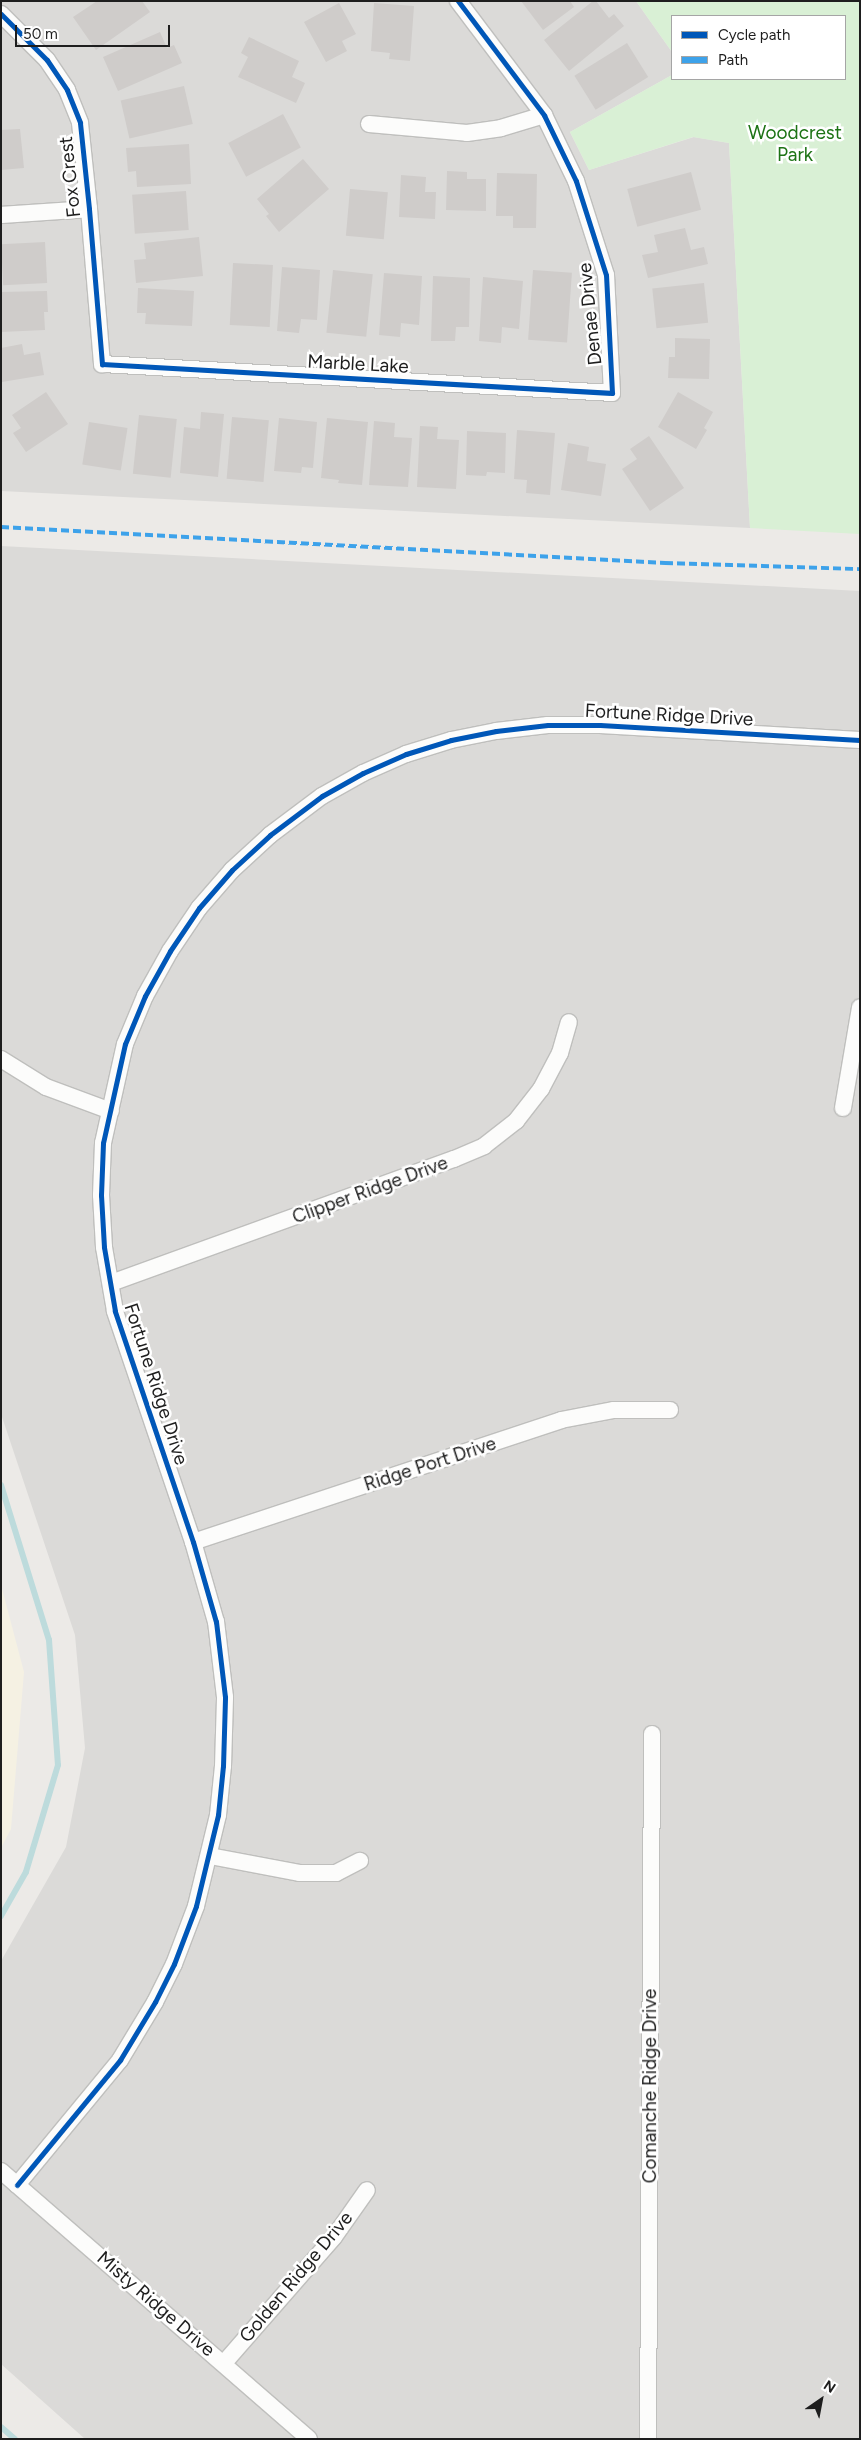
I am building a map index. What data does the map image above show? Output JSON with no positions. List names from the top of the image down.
{
  "streets": {
    "street": [
      "Fox Crest",
      "Denae Drive",
      "Marble Lake",
      "Fortune Ridge Drive",
      "Clipper Ridge Drive",
      "Ridge Port Drive",
      "Comanche Ridge Drive",
      "Golden Ridge Drive",
      "Misty Ridge Drive"
    ]
  },
  "crossings": [
    ["Fox Crest", "Marble Lake"],
    ["Denae Drive", "Marble Lake"],
    ["Fortune Ridge Drive", "Clipper Ridge Drive"],
    ["Fortune Ridge Drive", "Ridge Port Drive"],
    ["Fortune Ridge Drive", "Misty Ridge Drive"],
    ["Golden Ridge Drive", "Misty Ridge Drive"]
  ],
  "parks": ["Woodcrest Park"],
  "legend": ["Cycle path", "Path"],
  "scale_bar": "50 m",
  "north": "top right"
}
